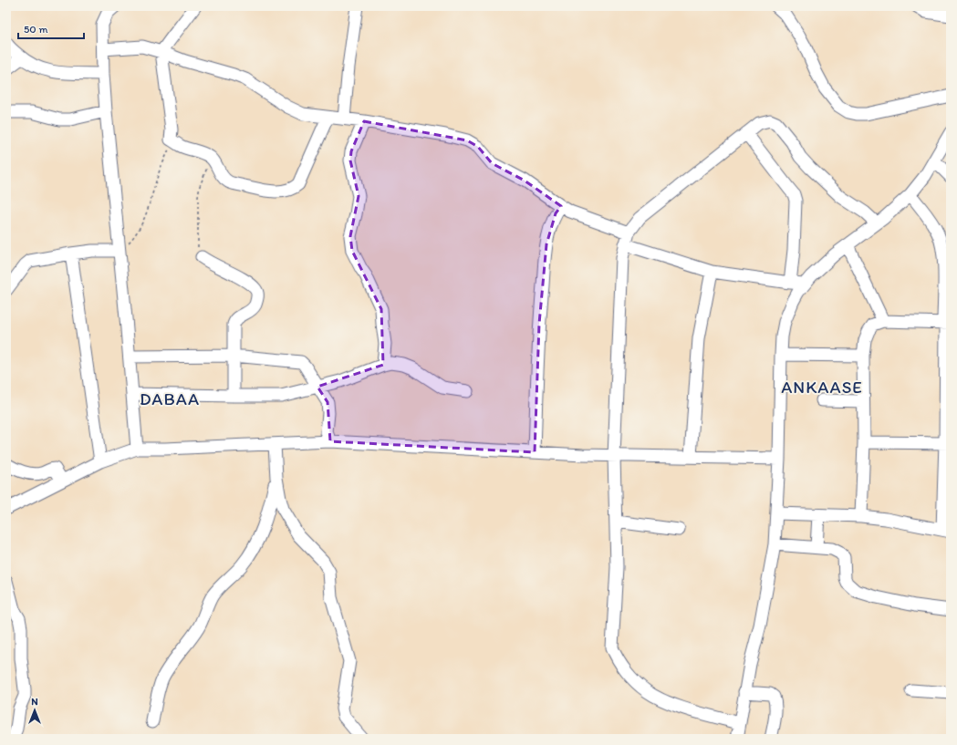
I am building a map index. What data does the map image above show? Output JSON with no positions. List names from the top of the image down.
{
  "districts": ["ANKAASE", "DABAA"],
  "scale_bar": "50 m",
  "north": "top"
}
